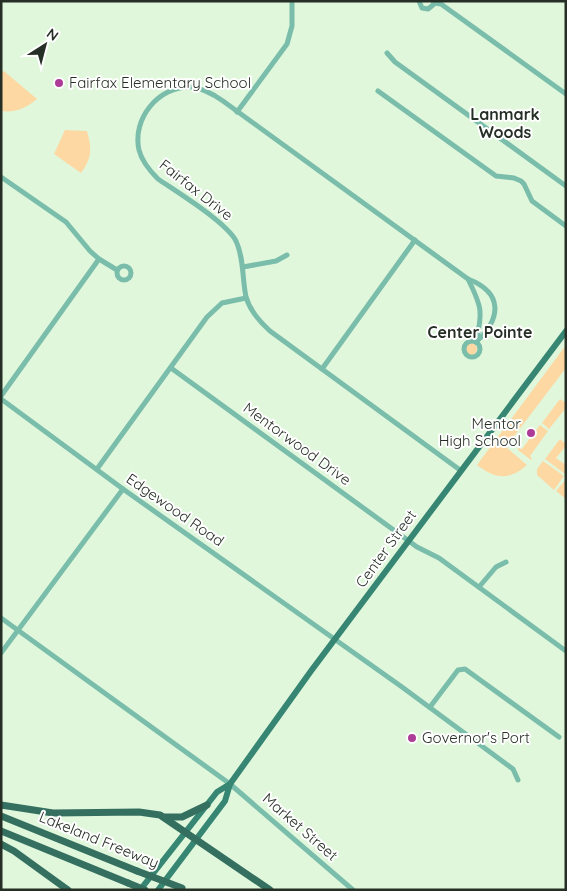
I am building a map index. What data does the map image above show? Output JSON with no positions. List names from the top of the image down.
{
  "streets": {
    "highway": ["Lakeland Freeway"],
    "main road": ["Center Street"],
    "street": [
      "Fairfax Drive",
      "Mentorwood Drive",
      "Edgewood Road",
      "Market Street"
    ]
  },
  "crossings": [
    ["Fairfax Drive", "Center Street"],
    ["Mentorwood Drive", "Center Street"],
    ["Edgewood Road", "Center Street"],
    ["Center Street", "Market Street"]
  ],
  "districts": ["Lanmark Woods", "Center Pointe"],
  "places": ["Fairfax Elementary School", "Mentor High School", "Governor's Port"],
  "north": "top right"
}
